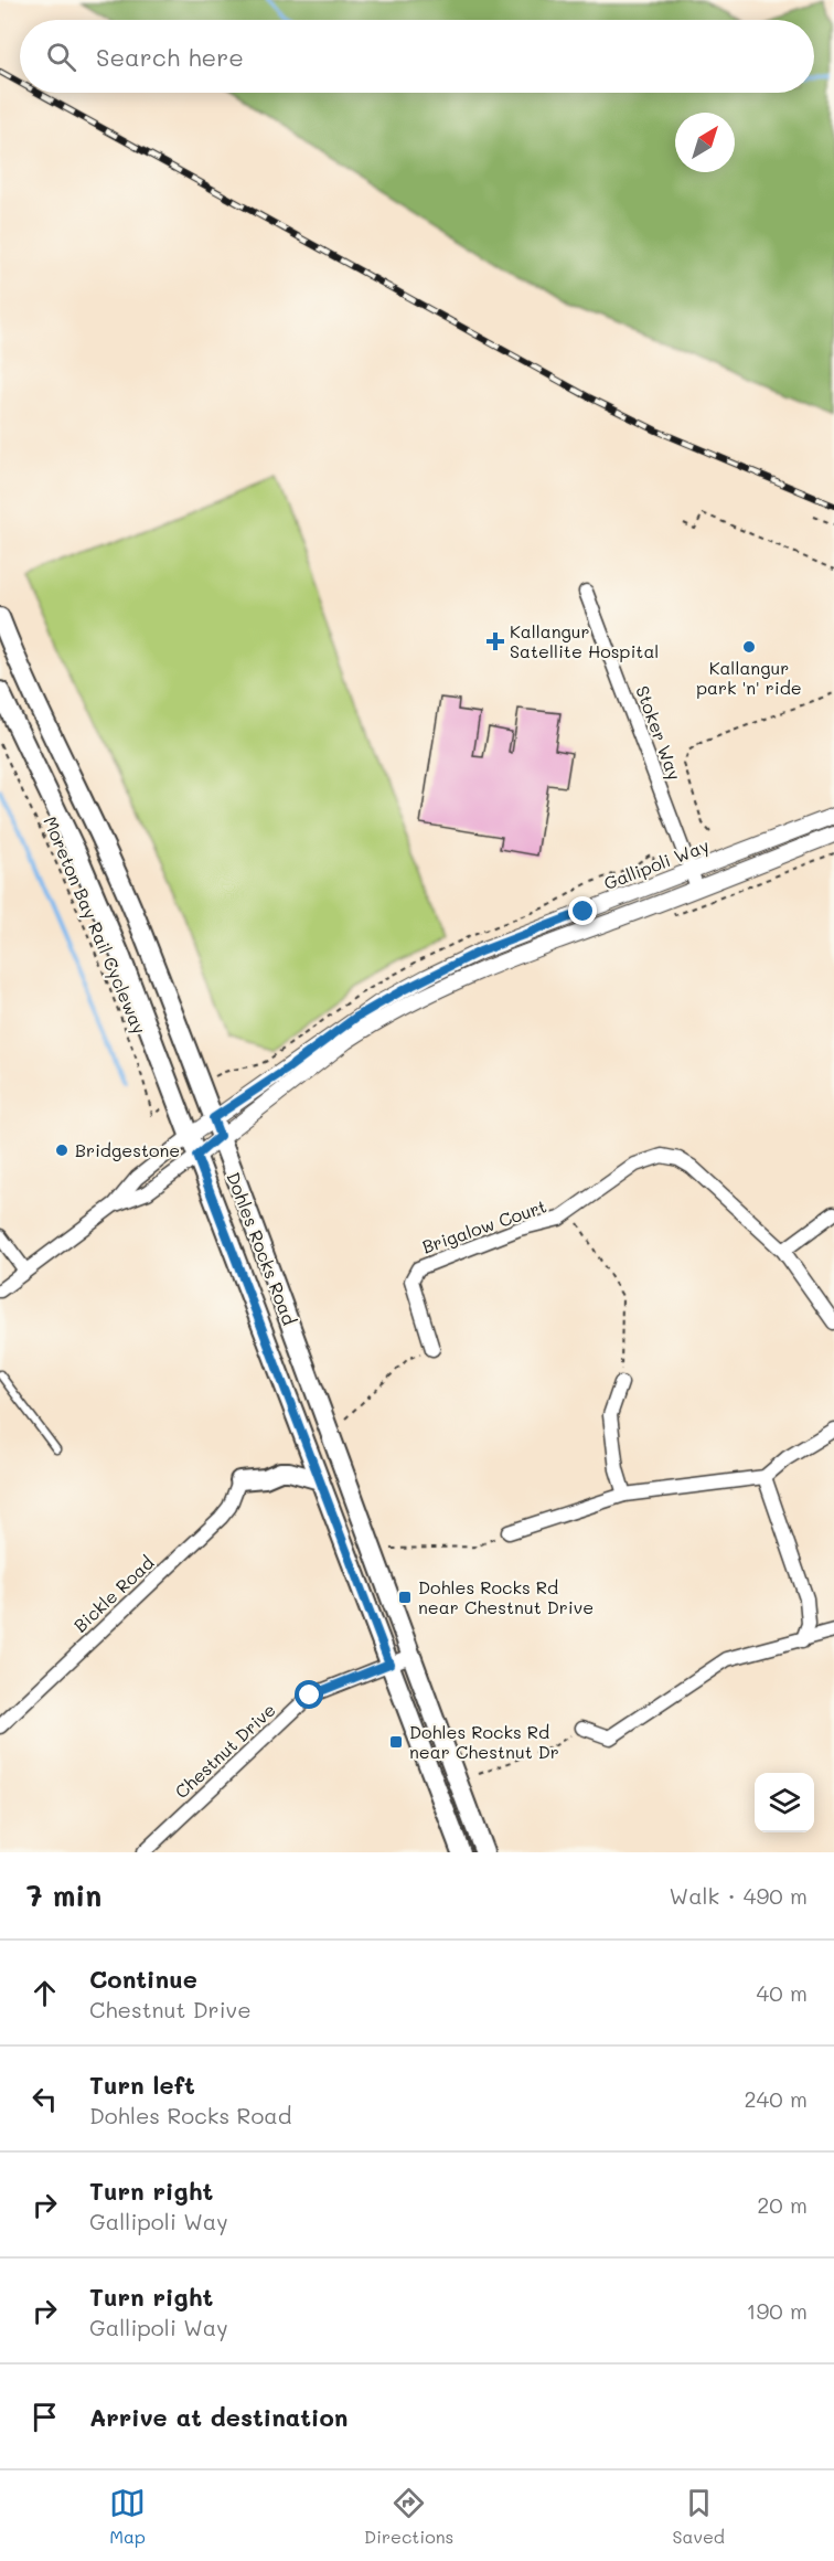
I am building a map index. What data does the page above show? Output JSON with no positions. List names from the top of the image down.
{
  "streets": {
    "main road": ["Dohles Rocks Road"],
    "street": [
      "Stoker Way",
      "Gallipoli Way",
      "Brigalow Court",
      "Bickle Road",
      "Chestnut Drive"
    ],
    "path": ["Moreton Bay Rail Cycleway"]
  },
  "crossings": [
    ["Stoker Way", "Gallipoli Way"],
    ["Gallipoli Way", "Dohles Rocks Road"],
    ["Dohles Rocks Road", "Chestnut Drive"]
  ],
  "places": {
    "health": ["Kallangur Satellite Hospital"],
    "other": ["Kallangur park 'n' ride", "Bridgestone"],
    "transit": ["Dohles Rocks Rd near Chestnut Drive", "Dohles Rocks Rd near Chestnut Dr"]
  },
  "north": "top right",
  "page": {
    "search": "Search here",
    "heading": ["7 min", "Walk · 490 m"],
    "list": [
      ["Continue", "Chestnut Drive", "40 m"],
      ["Turn left", "Dohles Rocks Road", "240 m"],
      ["Turn right", "Gallipoli Way", "20 m"],
      ["Turn right", "Gallipoli Way", "190 m"],
      "Arrive at destination"
    ],
    "nav": ["Map", "Directions", "Saved"]
  }
}
